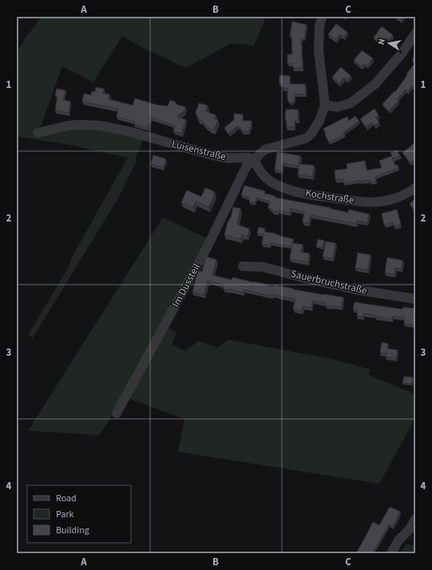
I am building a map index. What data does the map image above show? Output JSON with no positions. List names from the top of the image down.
{
  "streets": {
    "street": [
      "Luisenstraße",
      "Kochstraße",
      "Sauerbruchstraße",
      "Im Dussteil"
    ]
  },
  "crossings": [
    ["Luisenstraße", "Kochstraße"],
    ["Luisenstraße", "Im Dussteil"],
    ["Kochstraße", "Im Dussteil"]
  ],
  "legend": ["Road", "Park", "Building"],
  "north": "left",
  "grid": {
    "columns": ["A", "B", "C"],
    "rows": [
      "1",
      "2",
      "3",
      "4"
    ]
  }
}
